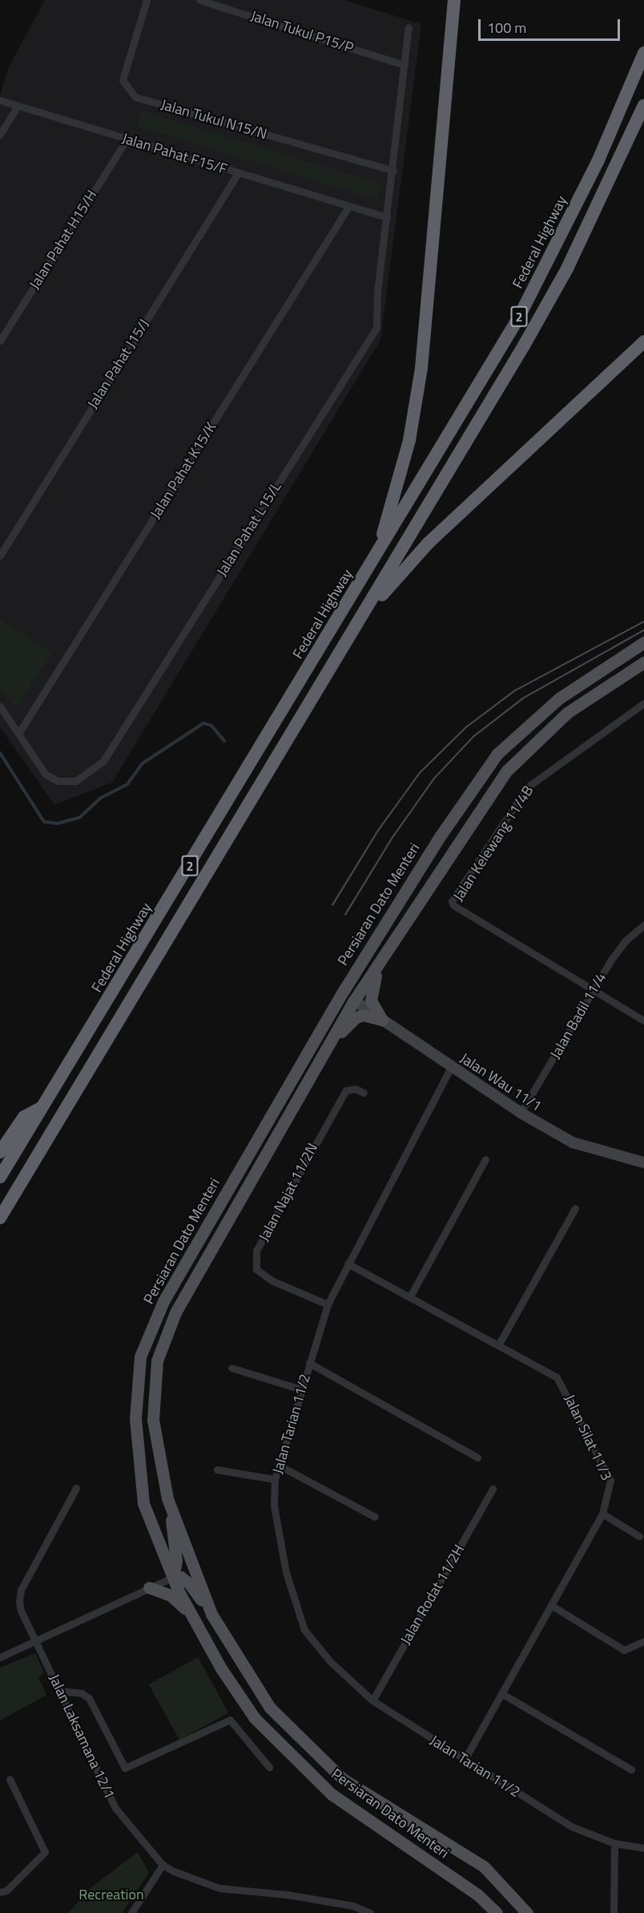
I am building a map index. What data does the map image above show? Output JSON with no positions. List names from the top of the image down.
{
  "streets": {
    "highway": ["Federal Highway", "2"],
    "main road": ["Persiaran Dato Menteri"],
    "street": [
      "Jalan Tukul P15/P",
      "Jalan Tukul N15/N",
      "Jalan Pahat F15/F",
      "Jalan Pahat H15/H",
      "Jalan Pahat J15/J",
      "Jalan Pahat K15/K",
      "Jalan Pahat L15/L",
      "Jalan Kelewang 11/4B",
      "Jalan Badil 11/4",
      "Jalan Wau 11/1",
      "Jalan Najat 11/2N",
      "Jalan Tarian 11/2",
      "Jalan Silat 11/3",
      "Jalan Rodat 11/2H",
      "Jalan Laksamana 12/1"
    ]
  },
  "crossings": [
    ["Jalan Tukul P15/P", "Jalan Pahat L15/L"],
    ["Jalan Tukul N15/N", "Jalan Pahat L15/L"],
    ["Jalan Pahat F15/F", "Jalan Pahat H15/H"],
    ["Jalan Pahat F15/F", "Jalan Pahat J15/J"],
    ["Jalan Pahat F15/F", "Jalan Pahat K15/K"],
    ["Jalan Pahat K15/K", "Jalan Pahat L15/L"],
    ["Jalan Kelewang 11/4B", "Jalan Badil 11/4"],
    ["Persiaran Dato Menteri", "Jalan Wau 11/1"],
    ["Jalan Badil 11/4", "Jalan Wau 11/1"],
    ["Jalan Wau 11/1", "Jalan Tarian 11/2"],
    ["Jalan Najat 11/2N", "Jalan Tarian 11/2"],
    ["Jalan Tarian 11/2", "Jalan Silat 11/3"],
    ["Jalan Tarian 11/2", "Jalan Rodat 11/2H"]
  ],
  "parks": ["Recreation"],
  "scale_bar": "100 m"
}
